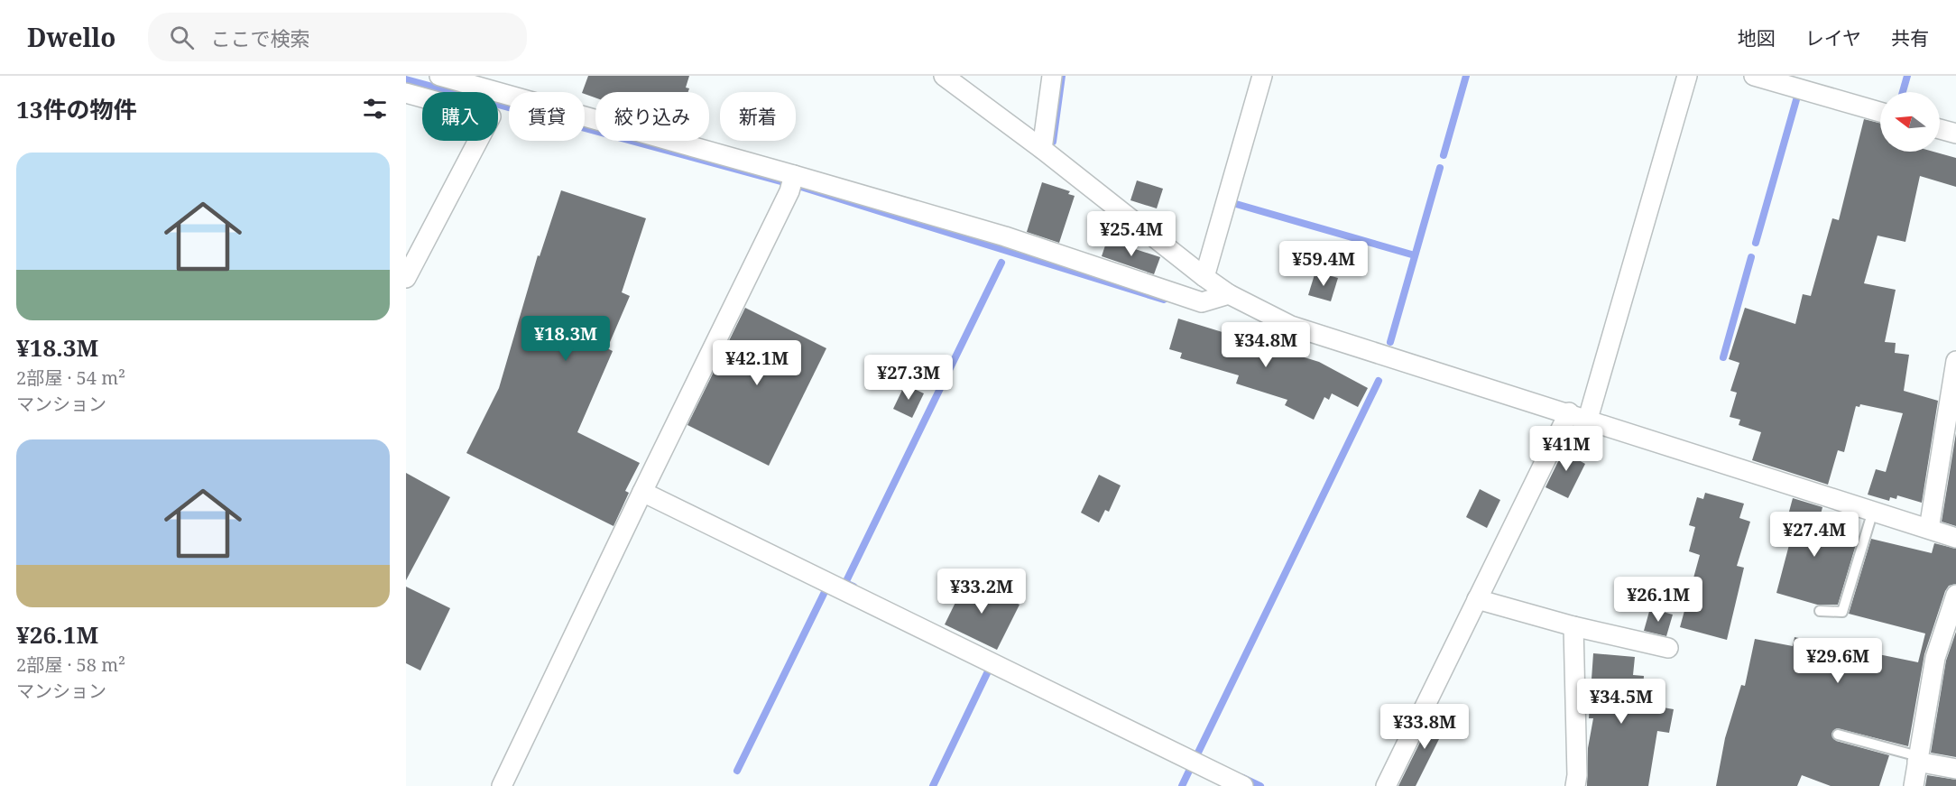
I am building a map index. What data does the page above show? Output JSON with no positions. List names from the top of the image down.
{
  "north": "left",
  "page": {
    "header": "Dwello",
    "search": "ここで検索",
    "nav": ["地図", "レイヤ", "共有"],
    "heading": "13件の物件",
    "chip": [
      "購入",
      "賃貸",
      "絞り込み",
      "新着"
    ],
    "list": [
      {
        "name": "¥18.3M",
        "note": "2部屋 · 54 m² · マンション"
      },
      {
        "name": "¥26.1M",
        "note": "2部屋 · 58 m² · マンション"
      }
    ],
    "price": [
      "¥25.4M",
      "¥59.4M",
      "¥18.3M",
      "¥34.8M",
      "¥42.1M",
      "¥27.3M",
      "¥41M",
      "¥27.4M",
      "¥33.2M",
      "¥26.1M",
      "¥29.6M",
      "¥34.5M",
      "¥33.8M"
    ]
  }
}
